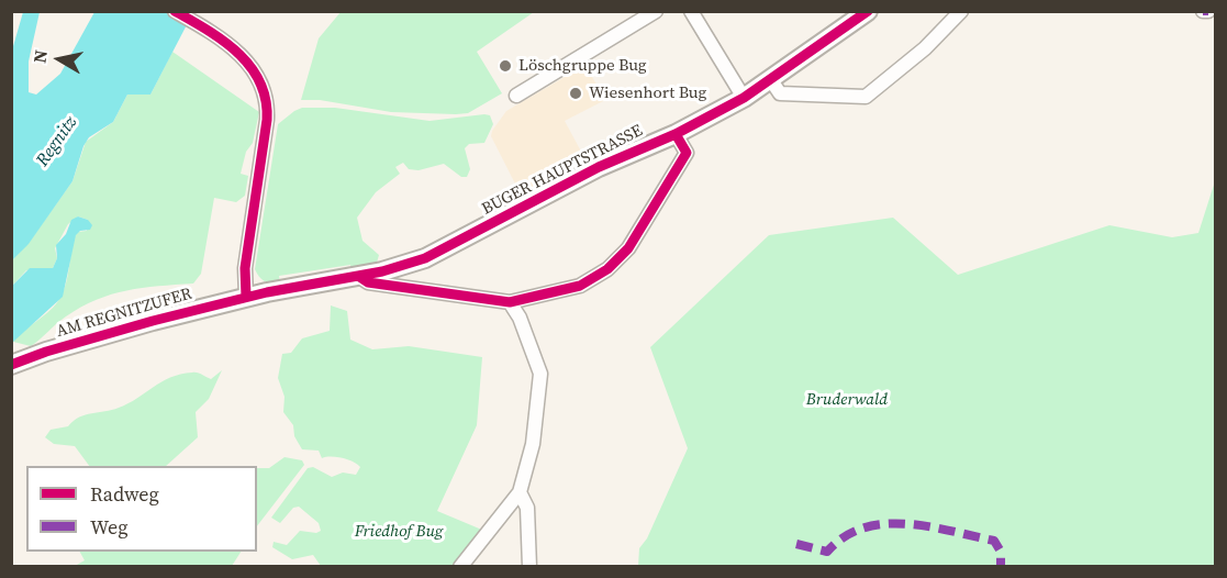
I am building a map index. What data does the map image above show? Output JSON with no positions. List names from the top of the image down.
{
  "streets": {
    "street": ["BUGER HAUPTSTRASSE", "AM REGNITZUFER"]
  },
  "crossings": [
    ["BUGER HAUPTSTRASSE", "AM REGNITZUFER"]
  ],
  "water": ["Regnitz"],
  "parks": ["Bruderwald", "Friedhof Bug"],
  "places": ["Löschgruppe Bug", "Wiesenhort Bug"],
  "legend": ["Radweg", "Weg"],
  "north": "left"
}
